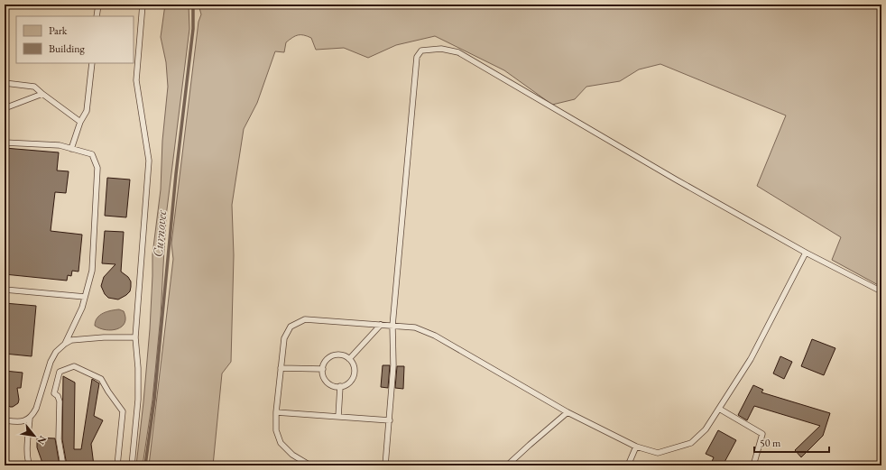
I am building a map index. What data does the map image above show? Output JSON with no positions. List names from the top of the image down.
{
  "water": ["Curnovec"],
  "legend": ["Park", "Building"],
  "scale_bar": "50 m",
  "north": "bottom right"
}
